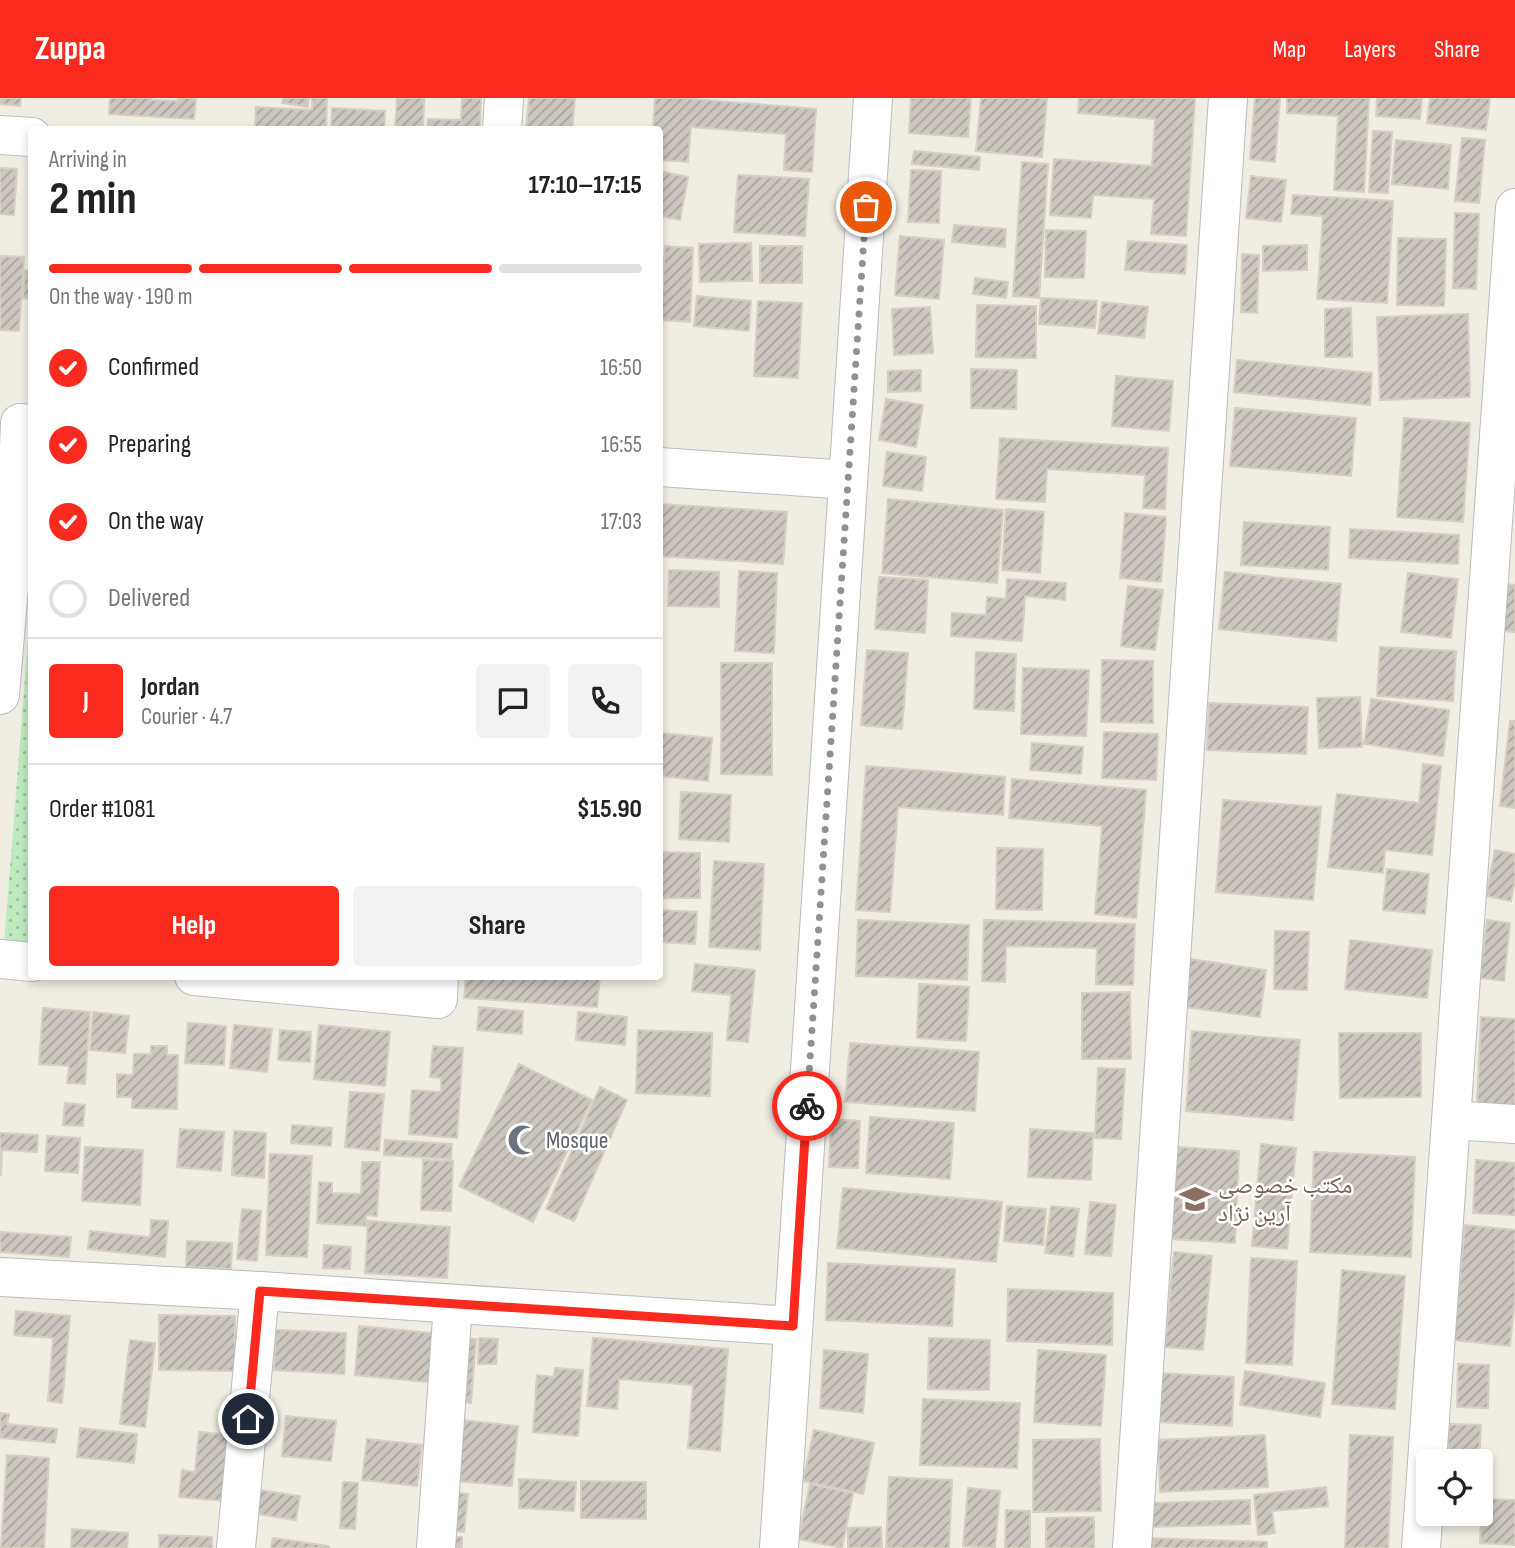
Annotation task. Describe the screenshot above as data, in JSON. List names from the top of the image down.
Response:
{
  "places": {
    "mosque": ["Mosque"],
    "school or university": ["مکتب خصوصی آرین نژاد"]
  },
  "page": {
    "header": "Zuppa",
    "nav": ["Map", "Layers", "Share"],
    "heading": ["2 min", "Arriving in", "17:10–17:15"],
    "panel": [
      "Jordan",
      "Courier · 4.7",
      "Order #1081",
      "$15.90"
    ],
    "bar": "On the way · 190 m",
    "list": [
      ["Confirmed", "16:50"],
      ["Preparing", "16:55"],
      ["On the way", "17:03"],
      "Delivered"
    ],
    "round": "J",
    "buttons": ["Help", "Share"]
  }
}
